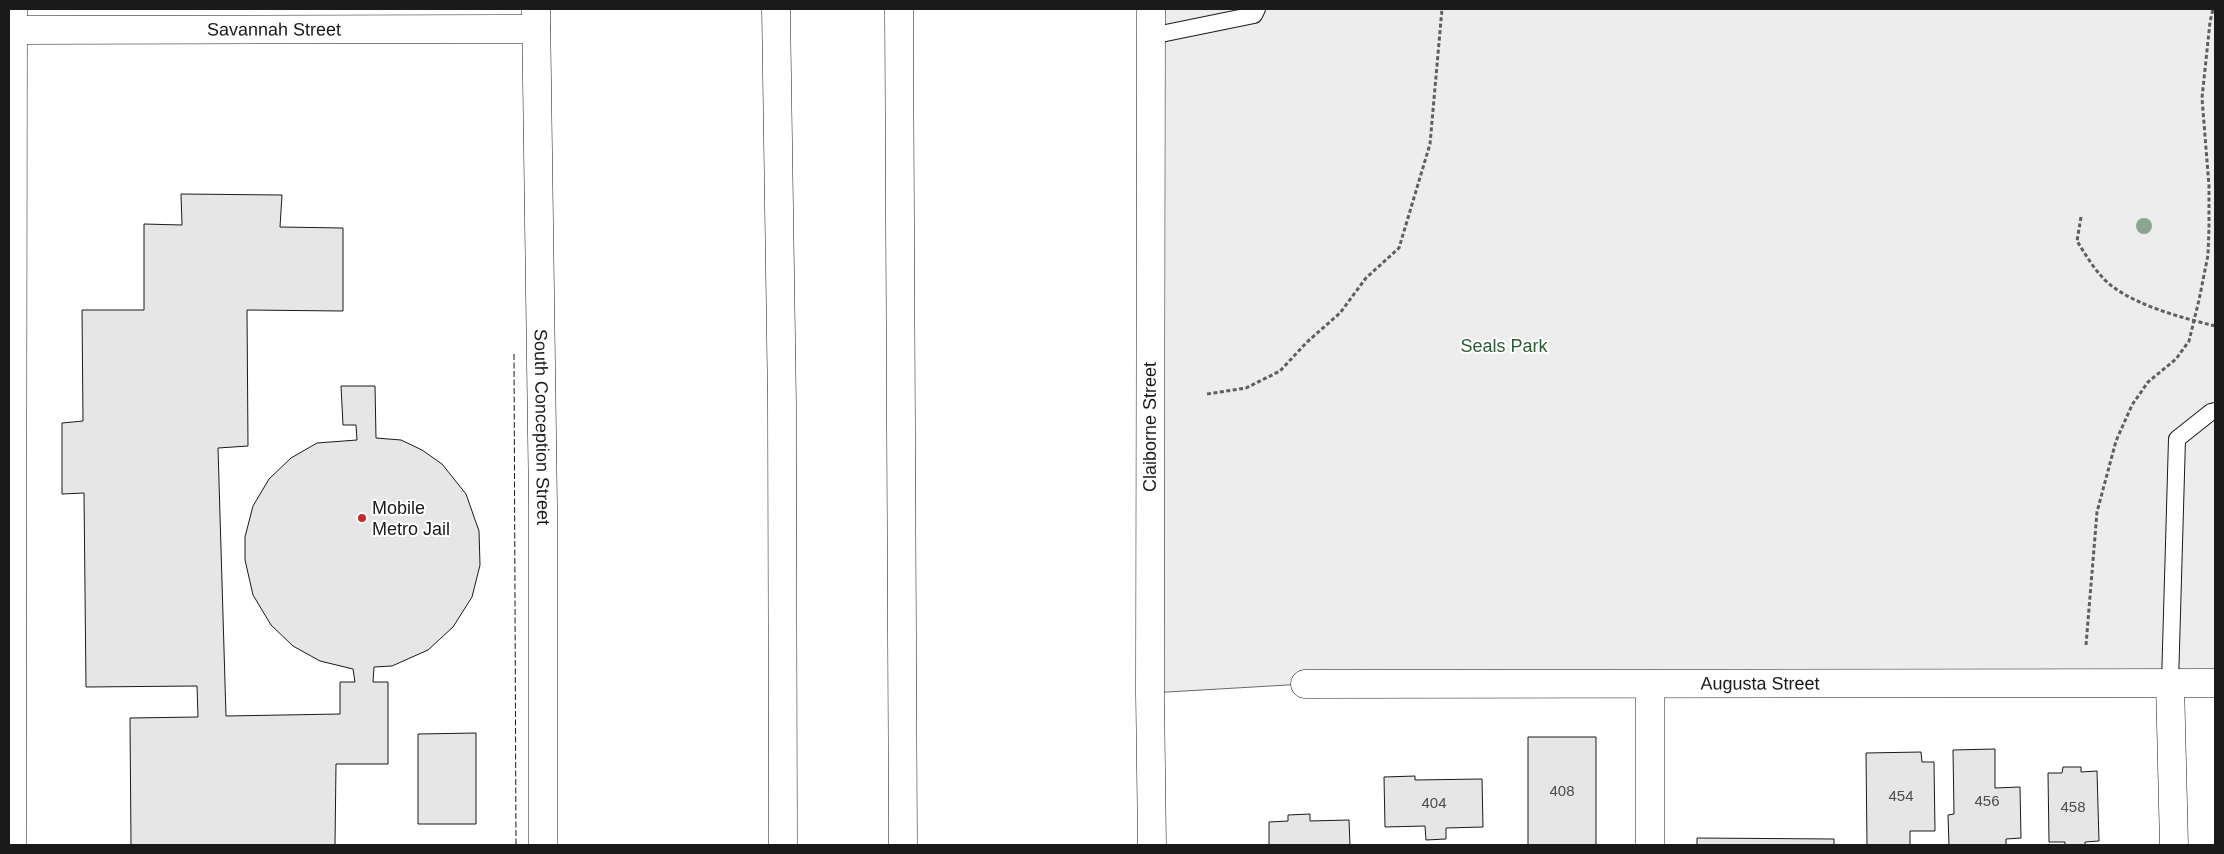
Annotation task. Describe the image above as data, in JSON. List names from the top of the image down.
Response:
{
  "streets": {
    "main road": [
      "Savannah Street",
      "South Conception Street",
      "Claiborne Street",
      "Augusta Street"
    ]
  },
  "crossings": [
    ["Savannah Street", "South Conception Street"]
  ],
  "parks": ["Seals Park"],
  "places": ["Mobile Metro Jail"],
  "house_numbers": [
    "408",
    "454",
    "456",
    "404",
    "458"
  ]
}
